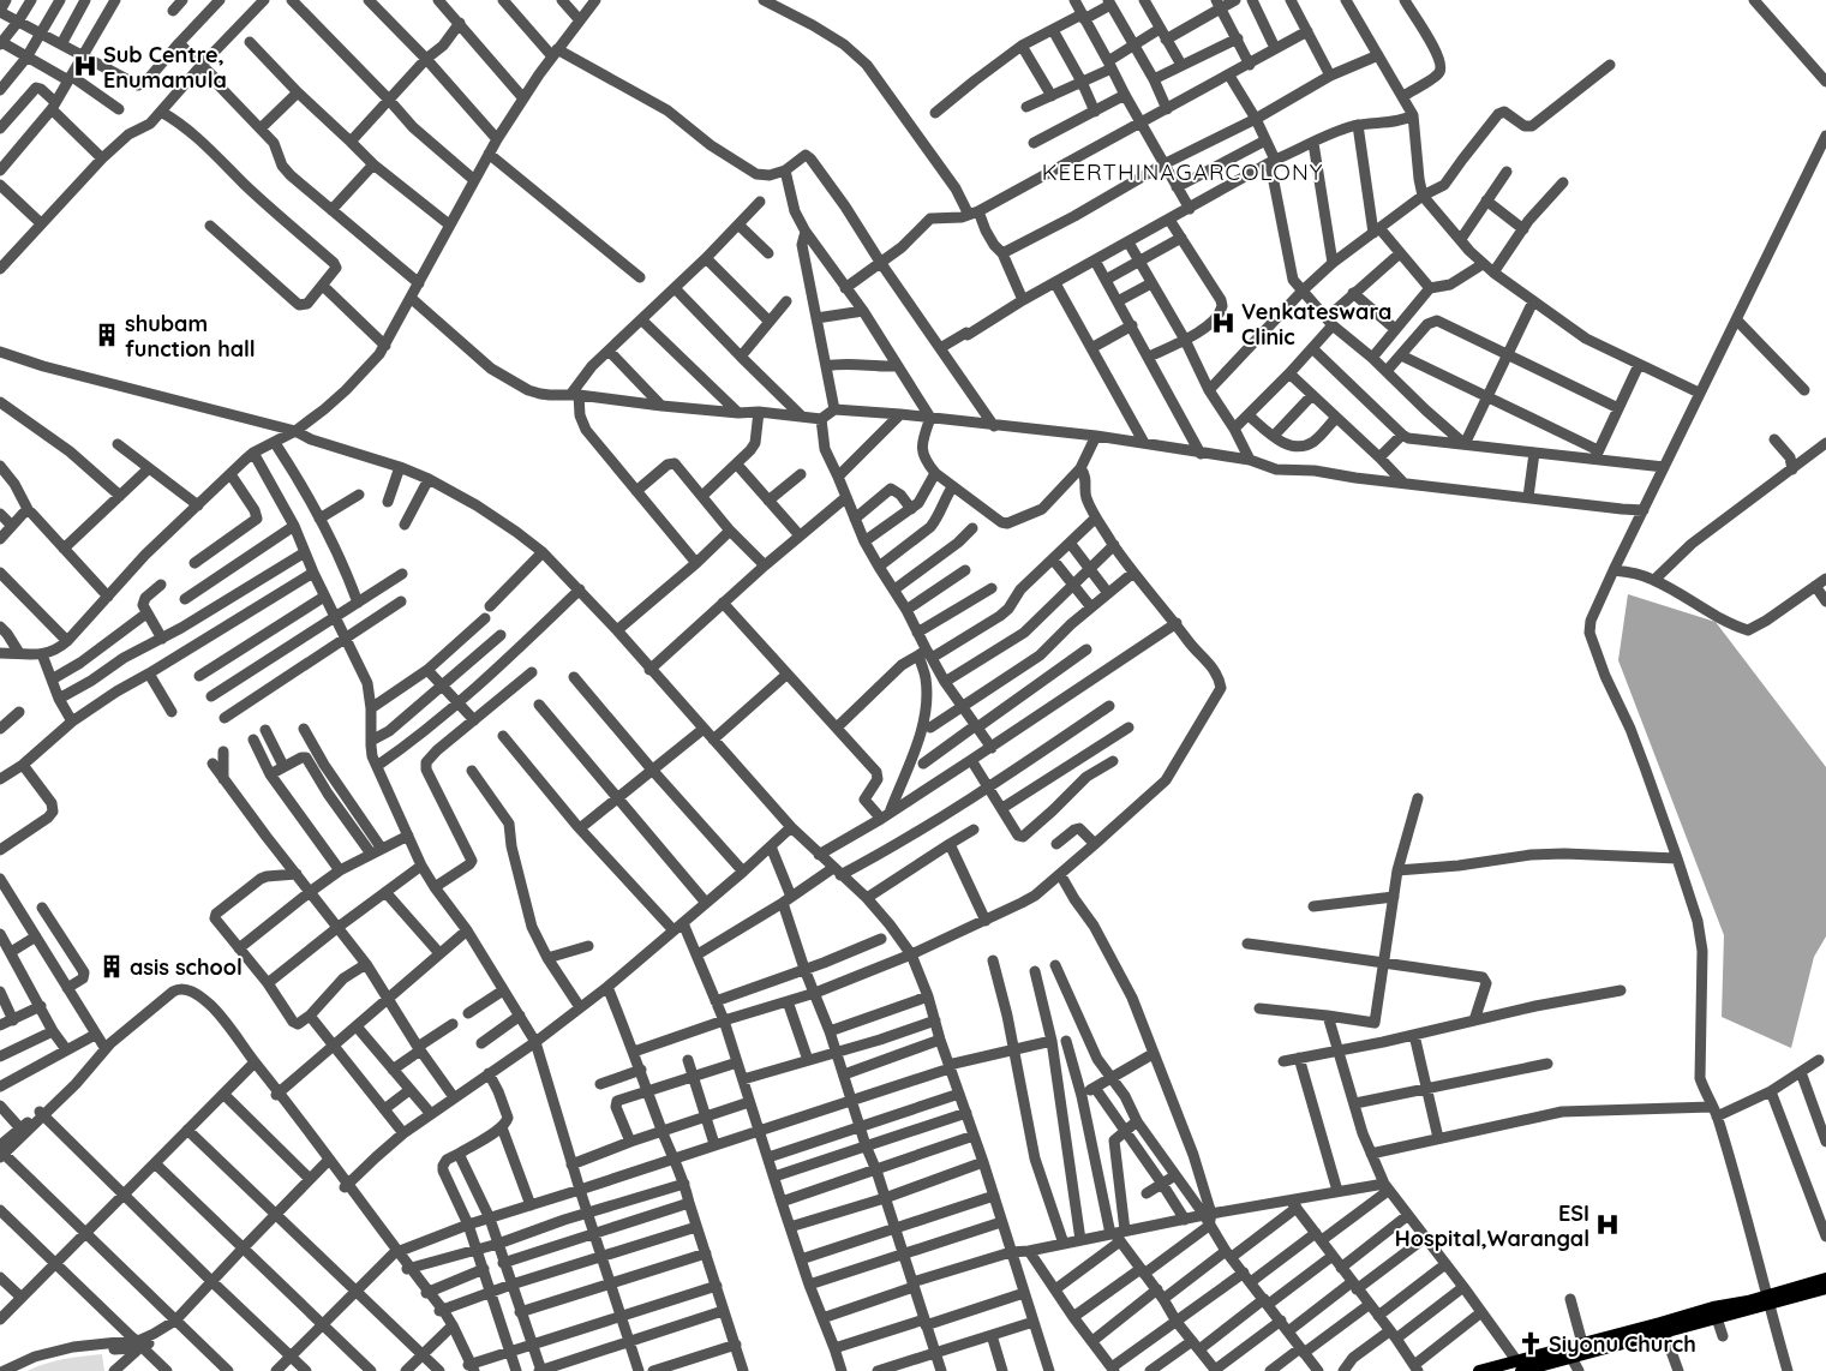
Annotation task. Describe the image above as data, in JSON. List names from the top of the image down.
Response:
{
  "districts": ["KEERTHINAGARCOLONY"],
  "places": {
    "hospital": ["Sub Centre, Enumamula", "Venkateswara Clinic", "ESI Hospital,Warangal"],
    "building": ["shubam function hall", "asis school"],
    "church": ["Siyonu Church"]
  }
}
